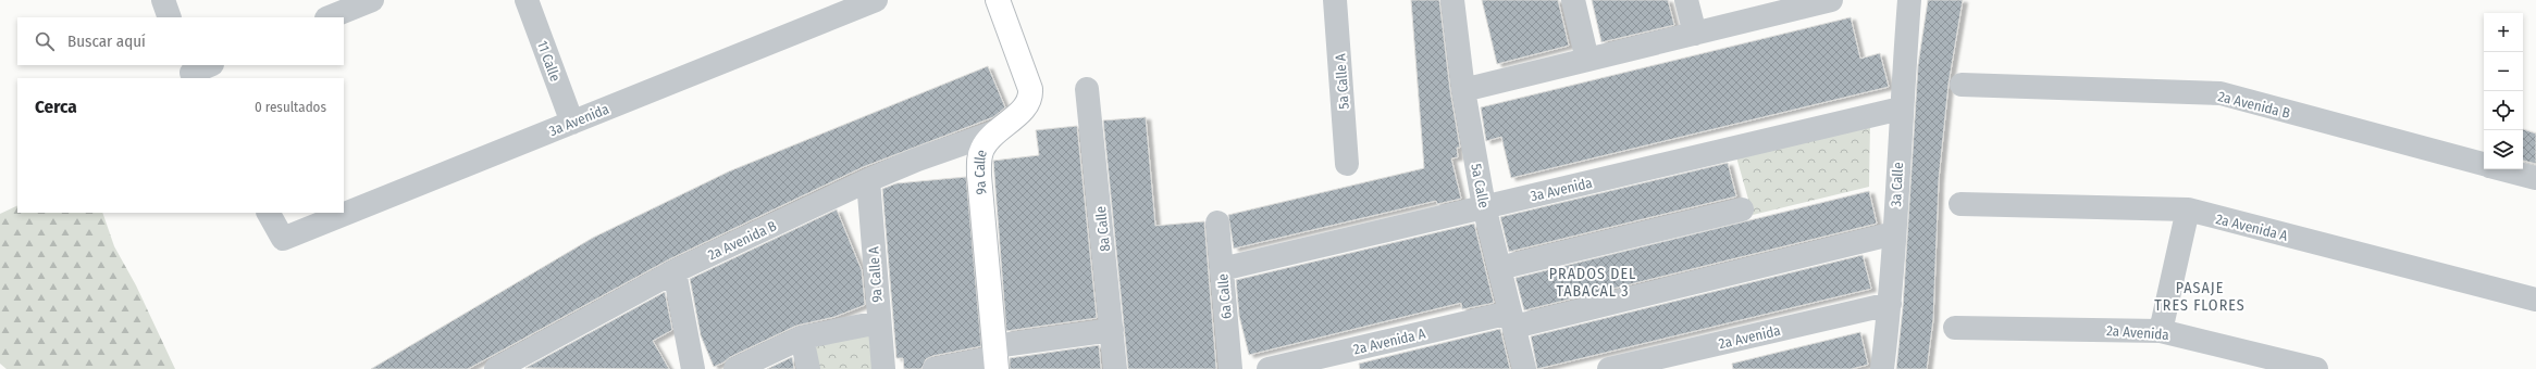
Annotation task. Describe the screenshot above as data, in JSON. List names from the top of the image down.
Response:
{
  "streets": {
    "main road": ["9a Calle"],
    "street": [
      "11 Calle",
      "5a Calle A",
      "2a Avenida B",
      "3a Avenida",
      "3a Calle",
      "5a Calle",
      "2a Avenida A",
      "8a Calle",
      "9a Calle A",
      "6a Calle",
      "2a Avenida"
    ]
  },
  "crossings": [
    ["11 Calle", "3a Avenida"],
    ["2a Avenida B", "9a Calle"],
    ["2a Avenida B", "9a Calle A"],
    ["3a Avenida", "3a Calle"],
    ["3a Avenida", "5a Calle"],
    ["3a Avenida", "6a Calle"],
    ["3a Calle", "2a Avenida A"],
    ["3a Calle", "2a Avenida"],
    ["5a Calle", "2a Avenida A"]
  ],
  "districts": ["PRADOS DEL TABACAL 3", "PASAJE TRES FLORES"],
  "page": {
    "map_buttons": ["+", "−"],
    "search": "Buscar aquí",
    "heading": ["Cerca", "0 resultados"]
  }
}
